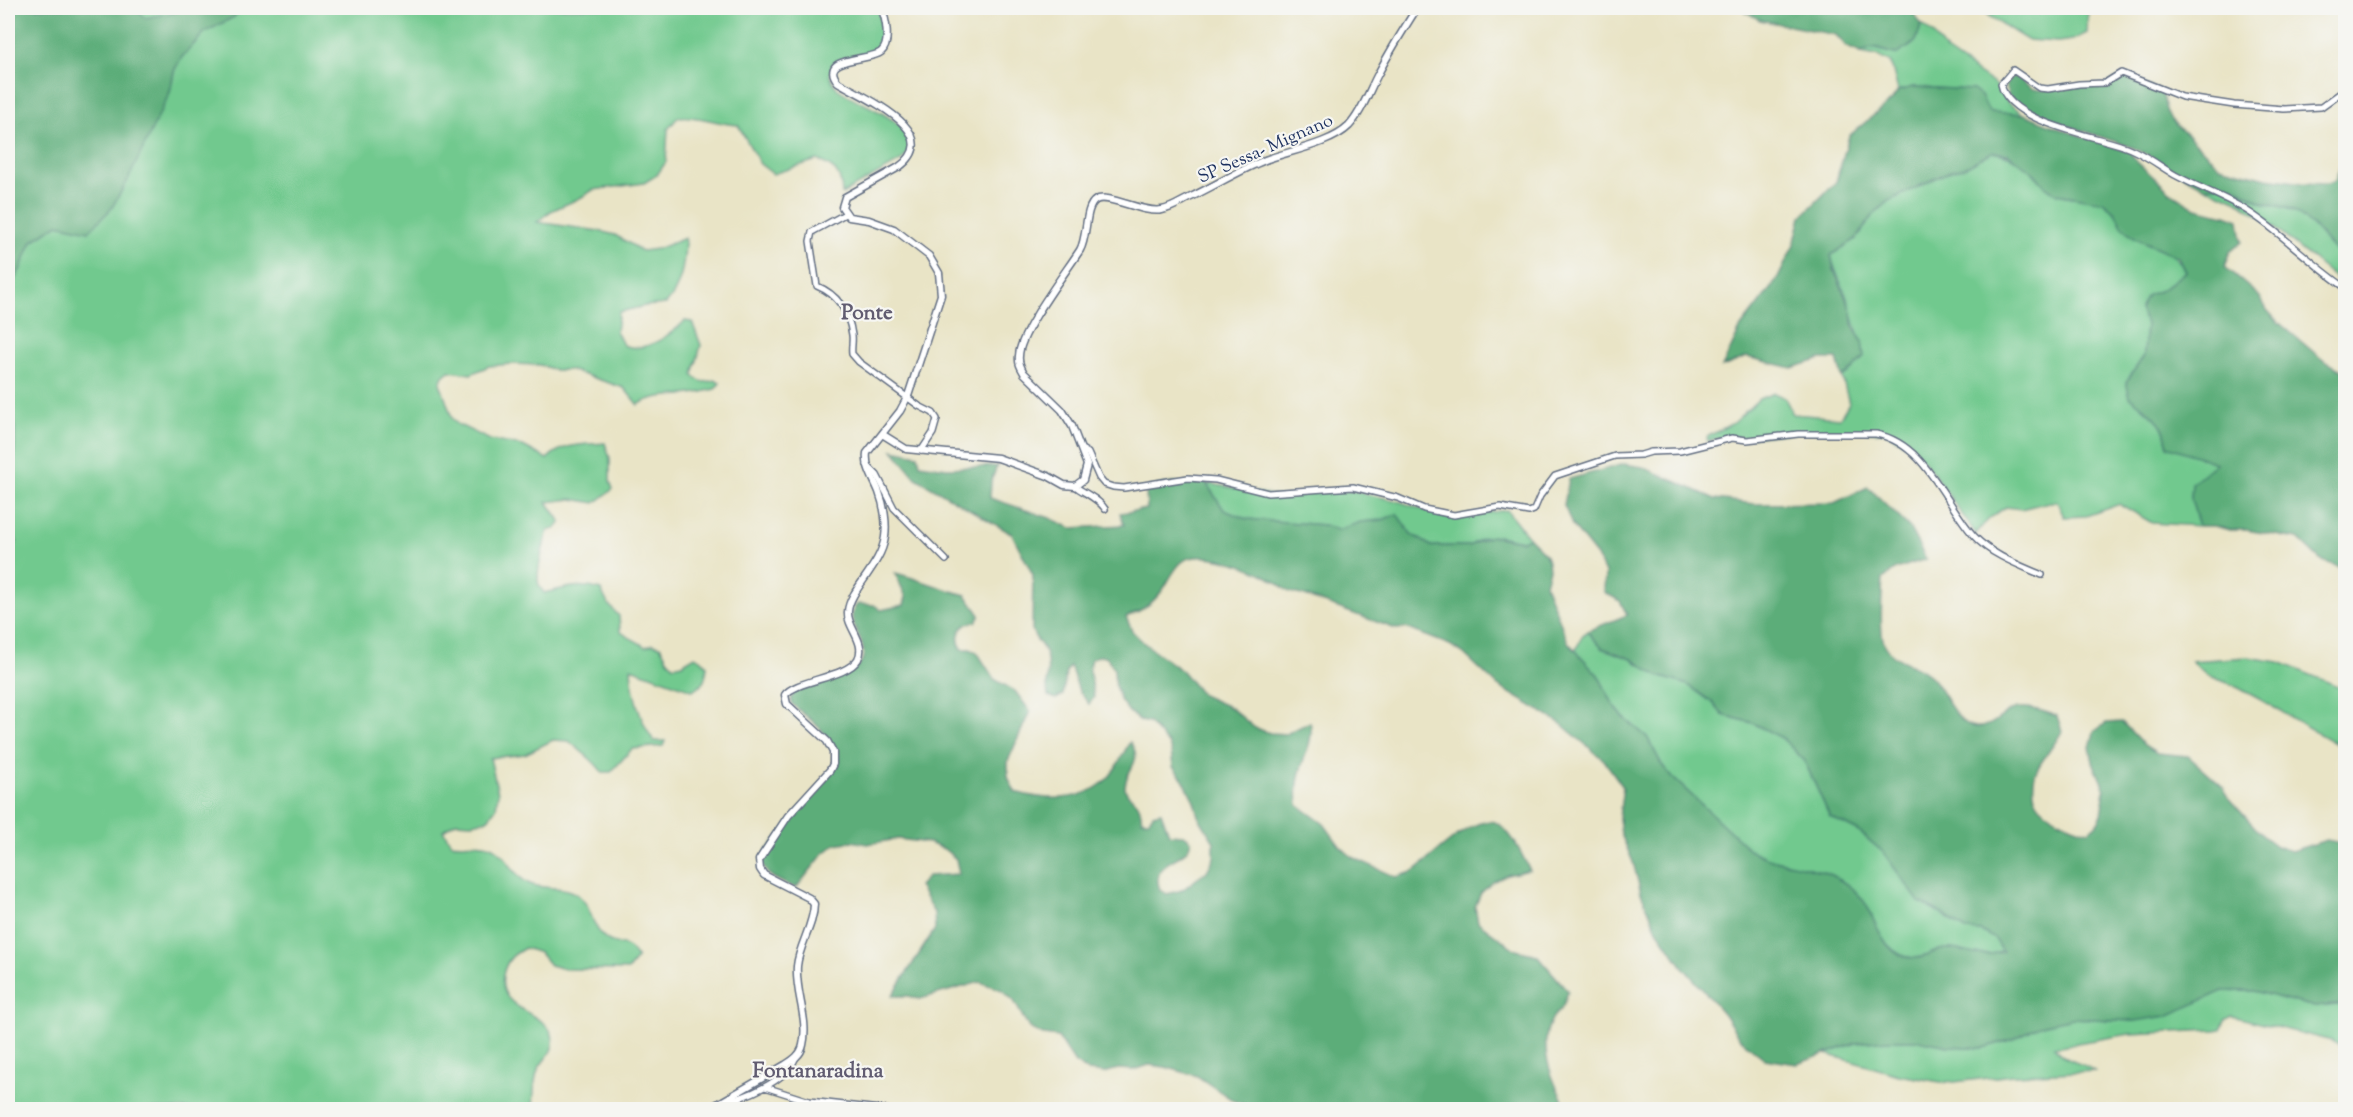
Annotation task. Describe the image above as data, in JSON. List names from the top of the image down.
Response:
{
  "streets": {
    "street": ["SP Sessa- Mignano"]
  },
  "districts": ["Ponte", "Fontanaradina"]
}
